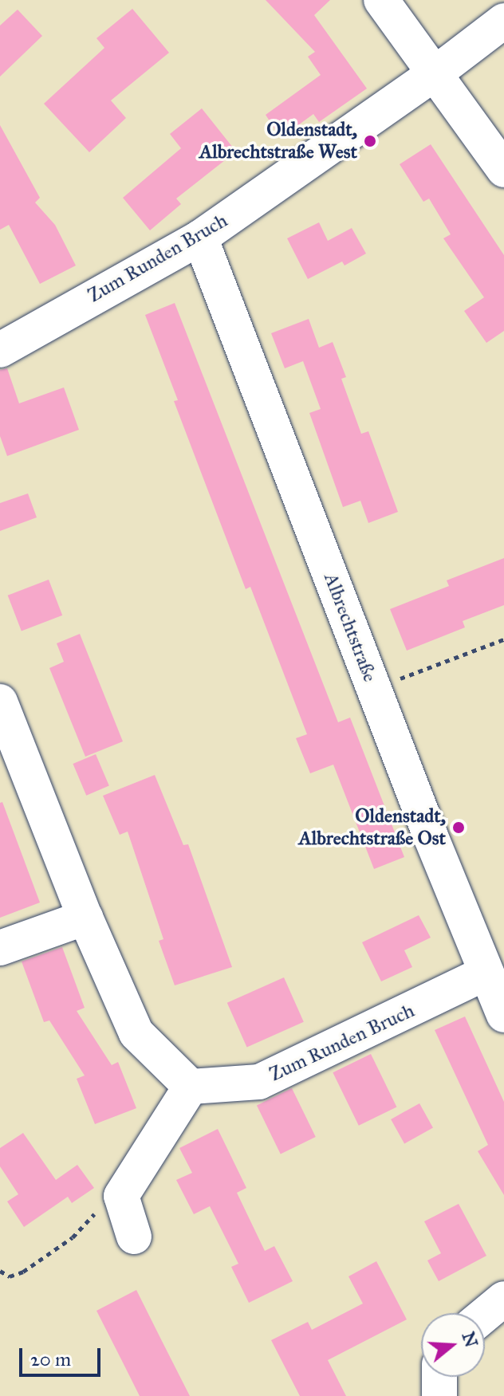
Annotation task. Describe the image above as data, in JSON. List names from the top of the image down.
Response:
{
  "streets": {
    "street": ["Zum Runden Bruch", "Albrechtstraße"]
  },
  "crossings": [
    ["Zum Runden Bruch", "Albrechtstraße"]
  ],
  "places": ["Oldenstadt, Albrechtstraße West", "Oldenstadt, Albrechtstraße Ost"],
  "scale_bar": "20 m",
  "north": "right"
}
